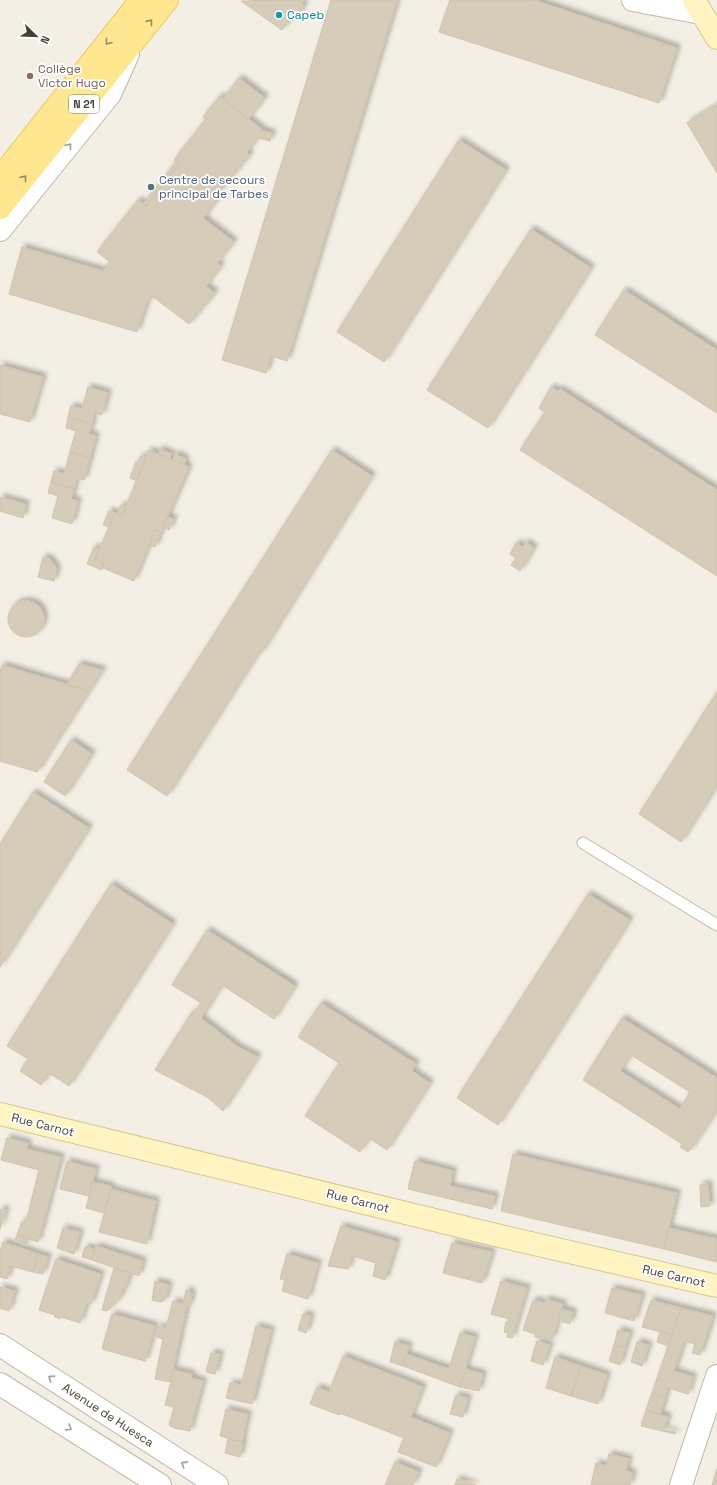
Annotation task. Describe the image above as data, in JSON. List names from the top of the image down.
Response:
{
  "streets": {
    "main road": ["N 21", "Rue Carnot"],
    "street": ["Avenue de Huesca"]
  },
  "places": ["Capeb", "Collège Victor Hugo", "Centre de secours principal de Tarbes"],
  "north": "bottom right"
}
